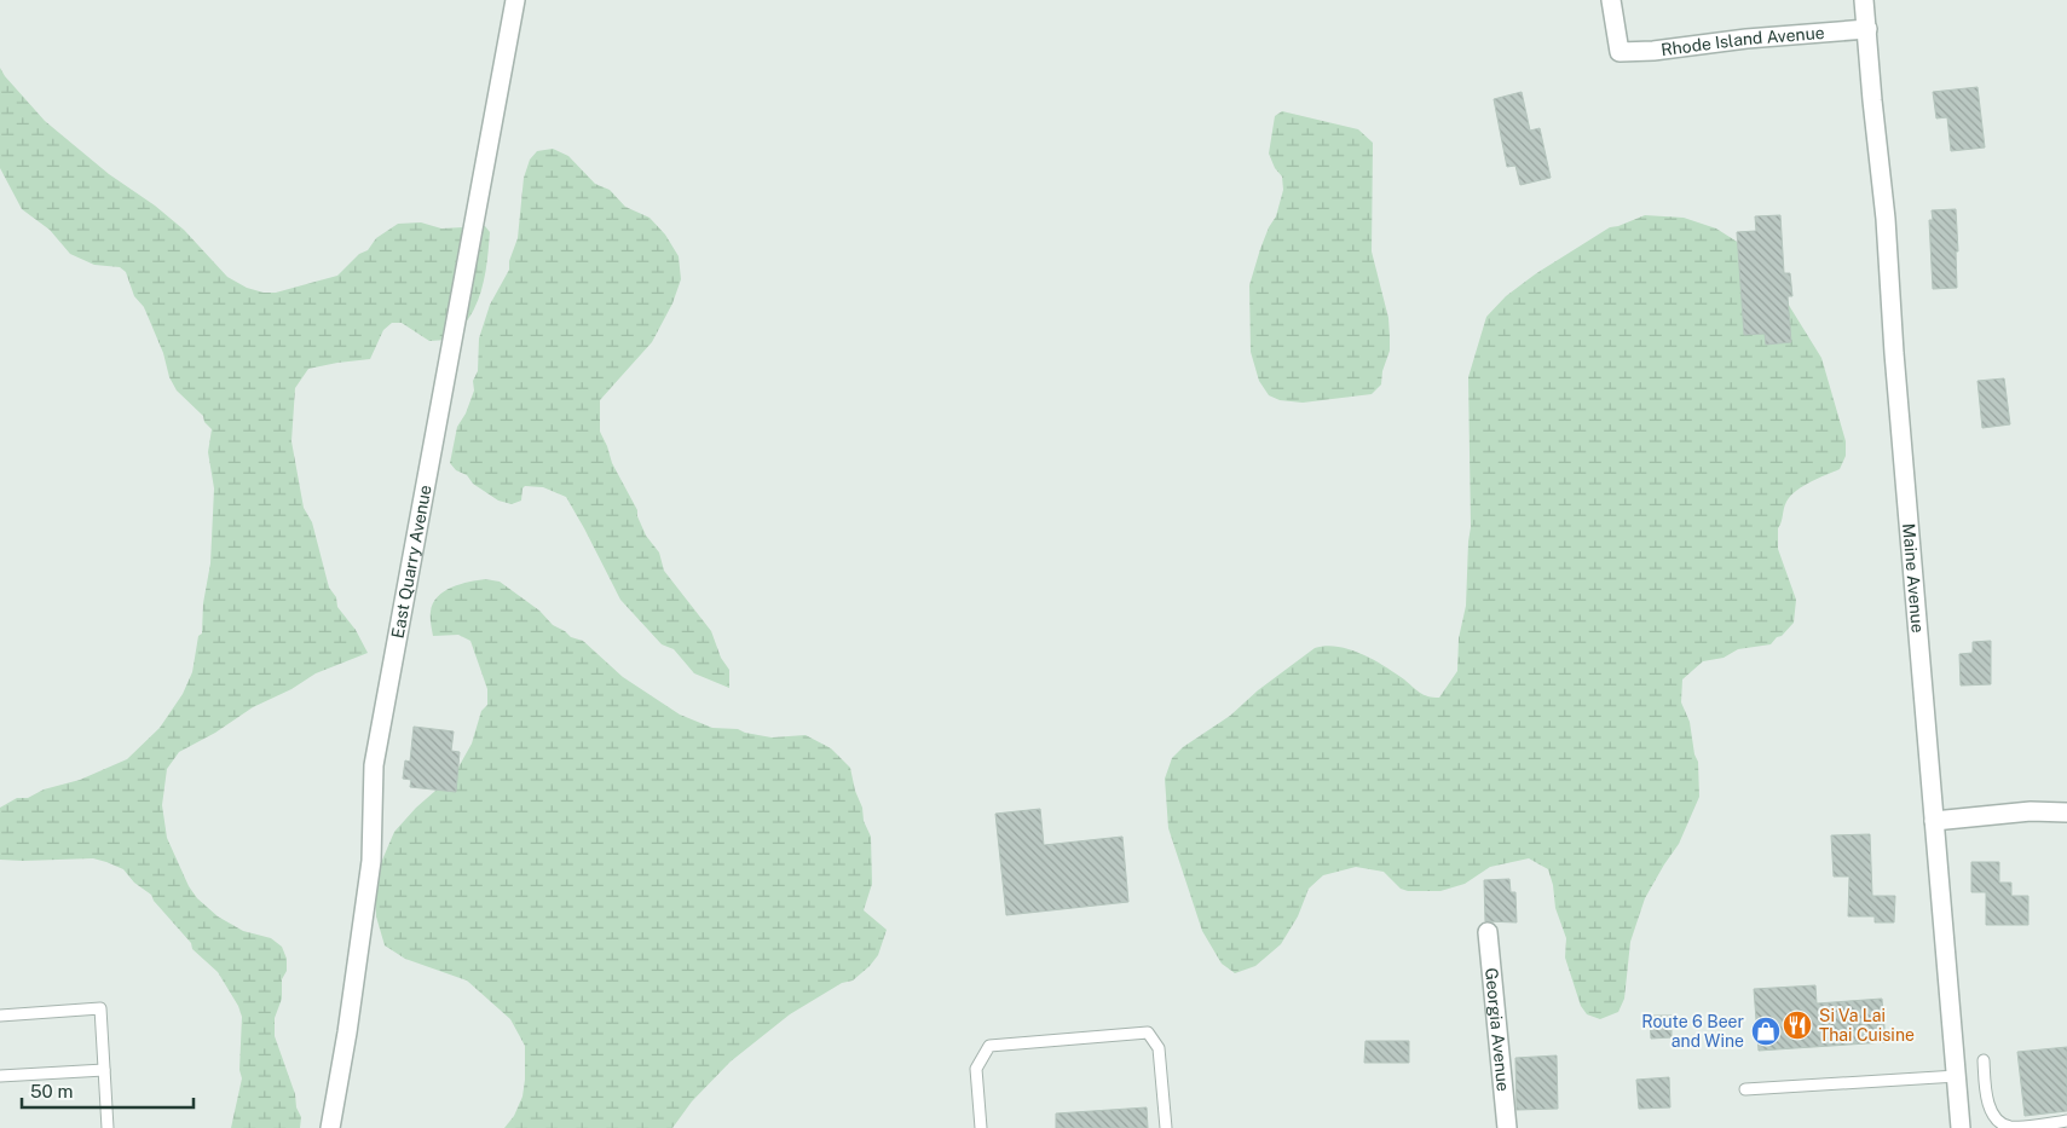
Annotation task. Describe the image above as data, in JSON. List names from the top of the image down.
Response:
{
  "streets": {
    "street": [
      "Rhode Island Avenue",
      "East Quarry Avenue",
      "Maine Avenue",
      "Georgia Avenue"
    ]
  },
  "crossings": [
    ["Rhode Island Avenue", "Maine Avenue"]
  ],
  "places": {
    "restaurant": ["Si Va Lai Thai Cuisine"],
    "shop": ["Route 6 Beer and Wine"]
  },
  "scale_bar": "50 m"
}
